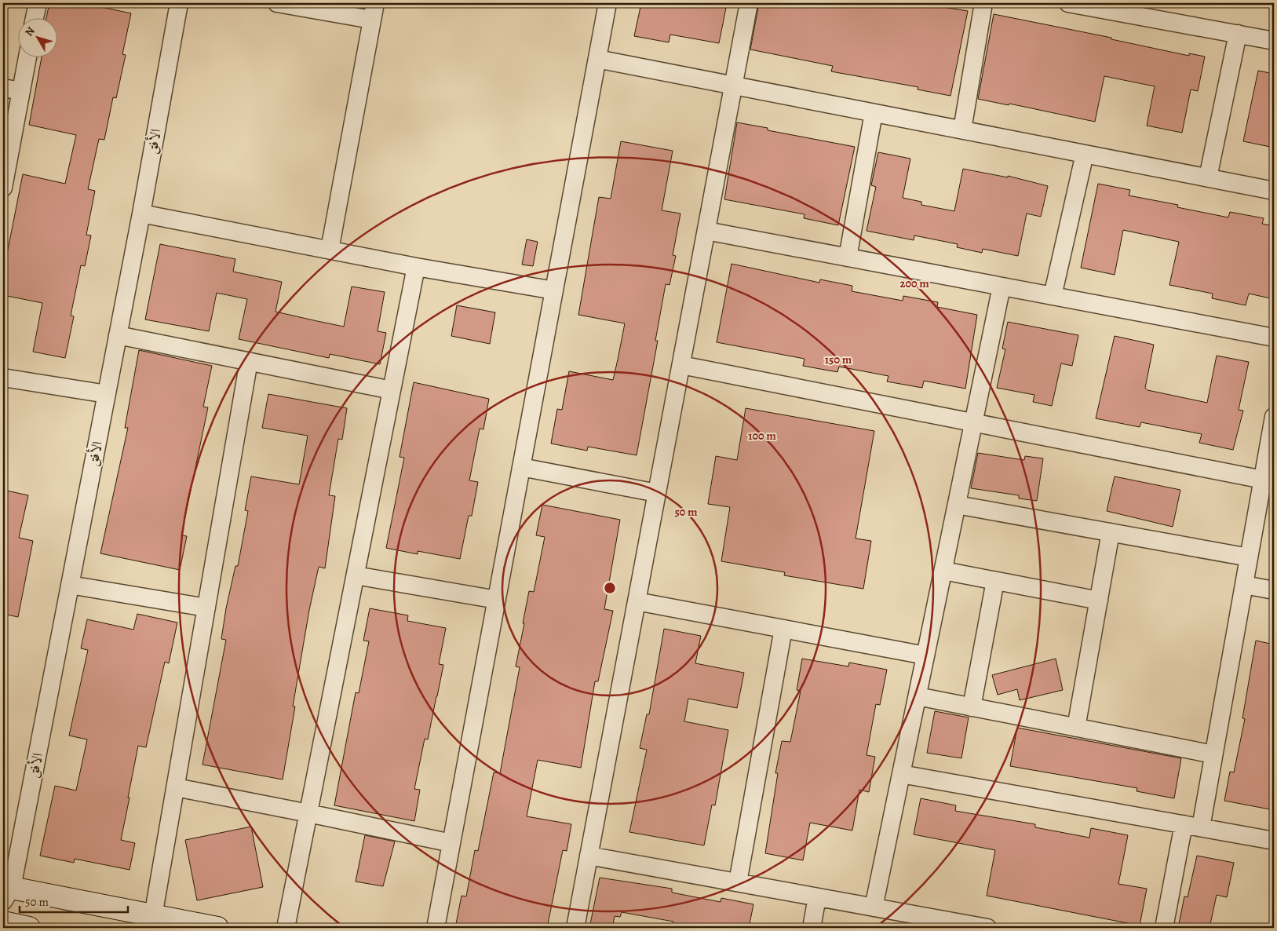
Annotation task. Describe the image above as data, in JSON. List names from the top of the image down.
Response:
{
  "streets": {
    "street": ["الأفق"]
  },
  "scale_bar": "50 m",
  "north": "top left",
  "rings": [
    "200 m",
    "150 m",
    "100 m",
    "50 m"
  ]
}
